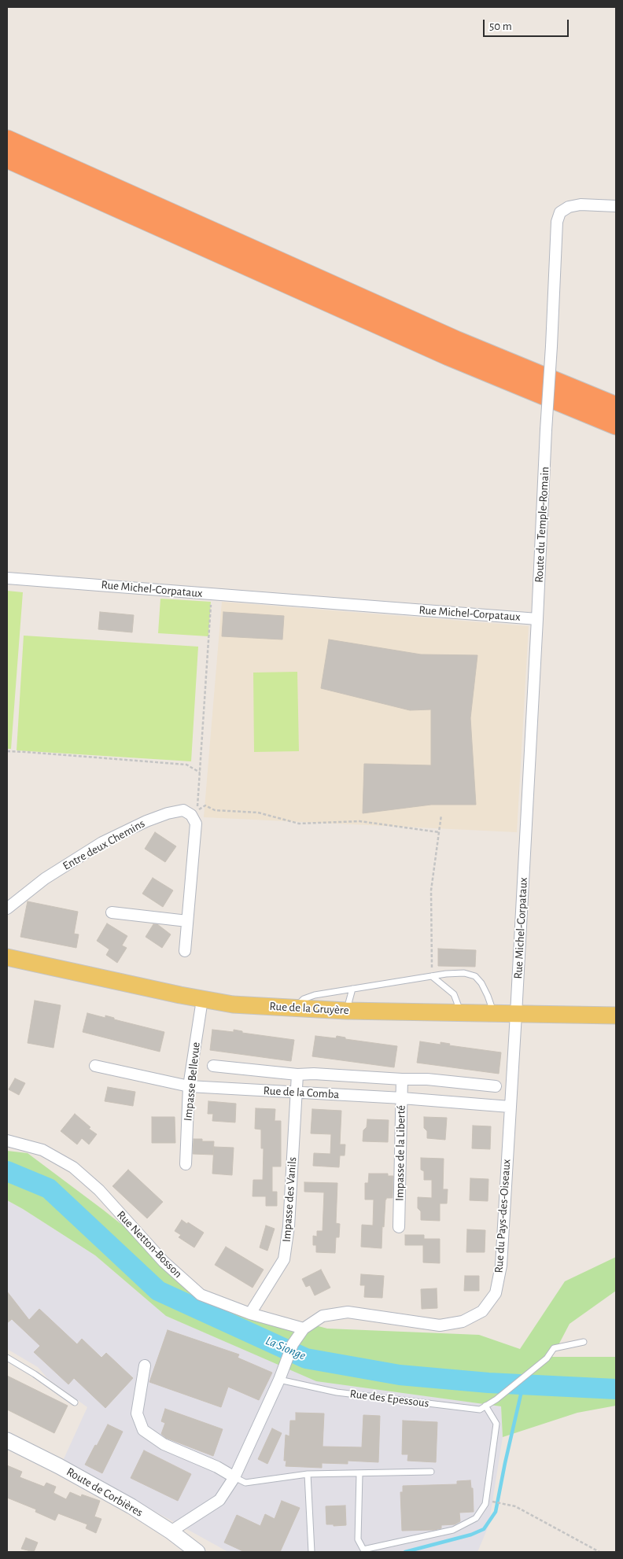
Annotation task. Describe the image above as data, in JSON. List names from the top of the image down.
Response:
{
  "streets": {
    "main road": ["Rue de la Gruyère", "Route de Corbières"],
    "street": [
      "Route du Temple-Romain",
      "Rue Michel-Corpataux",
      "Entre deux Chemins",
      "Impasse Bellevue",
      "Rue de la Comba",
      "Impasse de la Liberté",
      "Impasse des Vanils",
      "Rue du Pays-des-Oiseaux",
      "Rue Netton-Bosson"
    ],
    "lane": ["Rue des Epessous"]
  },
  "crossings": [
    ["Route du Temple-Romain", "Rue Michel-Corpataux"],
    ["Rue Michel-Corpataux", "Rue de la Gruyère"],
    ["Rue Michel-Corpataux", "Rue du Pays-des-Oiseaux"],
    ["Rue de la Gruyère", "Impasse Bellevue"],
    ["Rue de la Gruyère", "Rue du Pays-des-Oiseaux"],
    ["Impasse Bellevue", "Rue de la Comba"],
    ["Rue de la Comba", "Impasse de la Liberté"],
    ["Rue de la Comba", "Impasse des Vanils"],
    ["Rue de la Comba", "Rue du Pays-des-Oiseaux"],
    ["Impasse des Vanils", "Rue Netton-Bosson"],
    ["Rue du Pays-des-Oiseaux", "Rue Netton-Bosson"],
    ["Rue du Pays-des-Oiseaux", "Rue des Epessous"]
  ],
  "water": ["La Sionge"],
  "scale_bar": "50 m"
}
